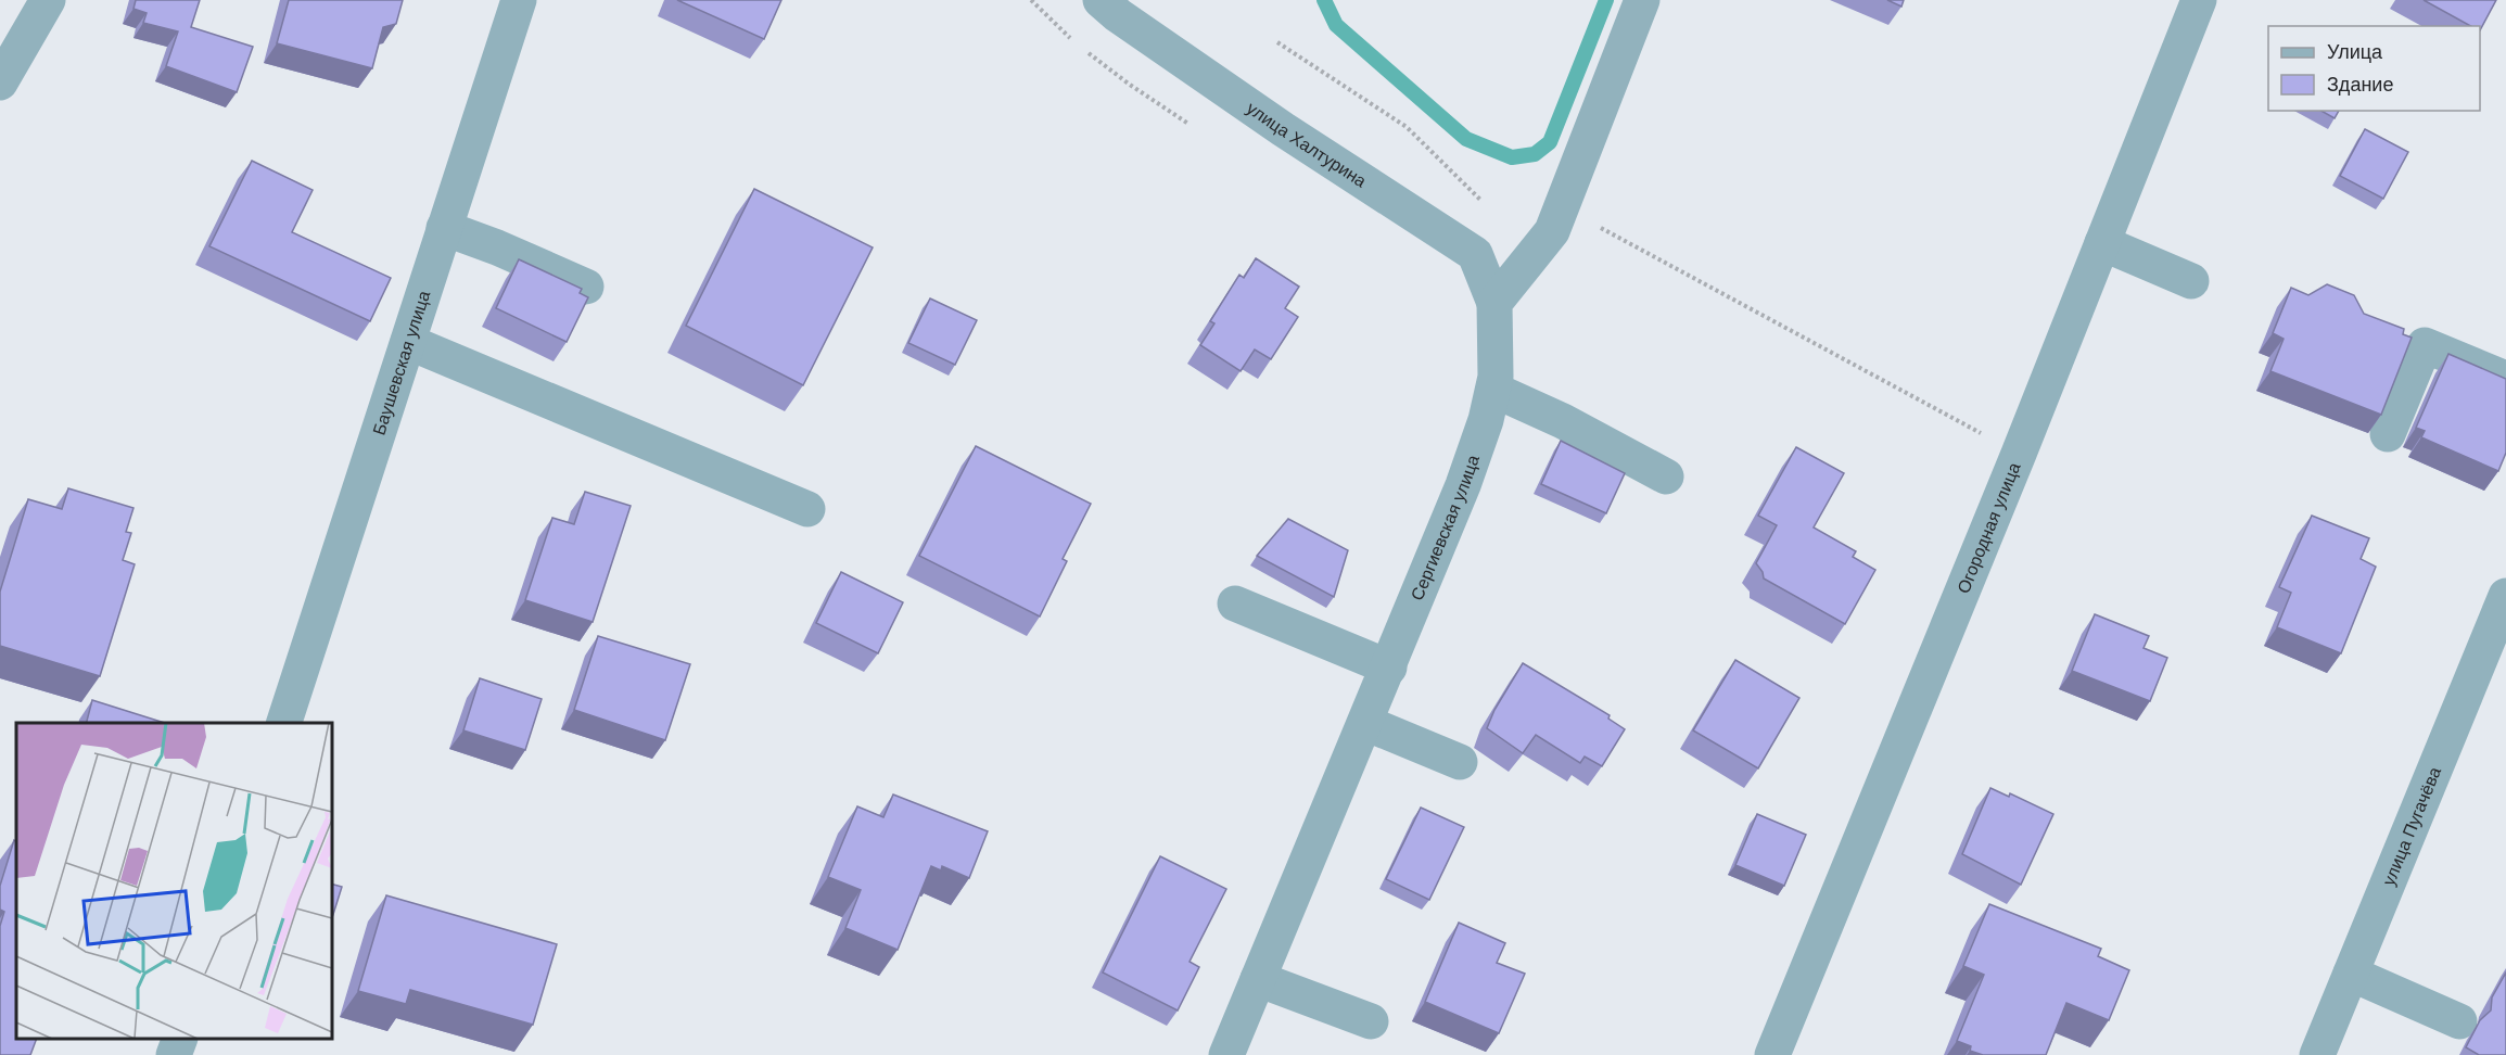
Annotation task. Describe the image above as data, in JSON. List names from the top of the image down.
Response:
{
  "streets": {
    "street": [
      "улица Халтурина",
      "Баушевская улица",
      "Сергиевская улица",
      "Огородная улица",
      "улица Пугачёва"
    ]
  },
  "crossings": [
    ["улица Халтурина", "Сергиевская улица"]
  ],
  "legend": ["Улица", "Здание"]
}
